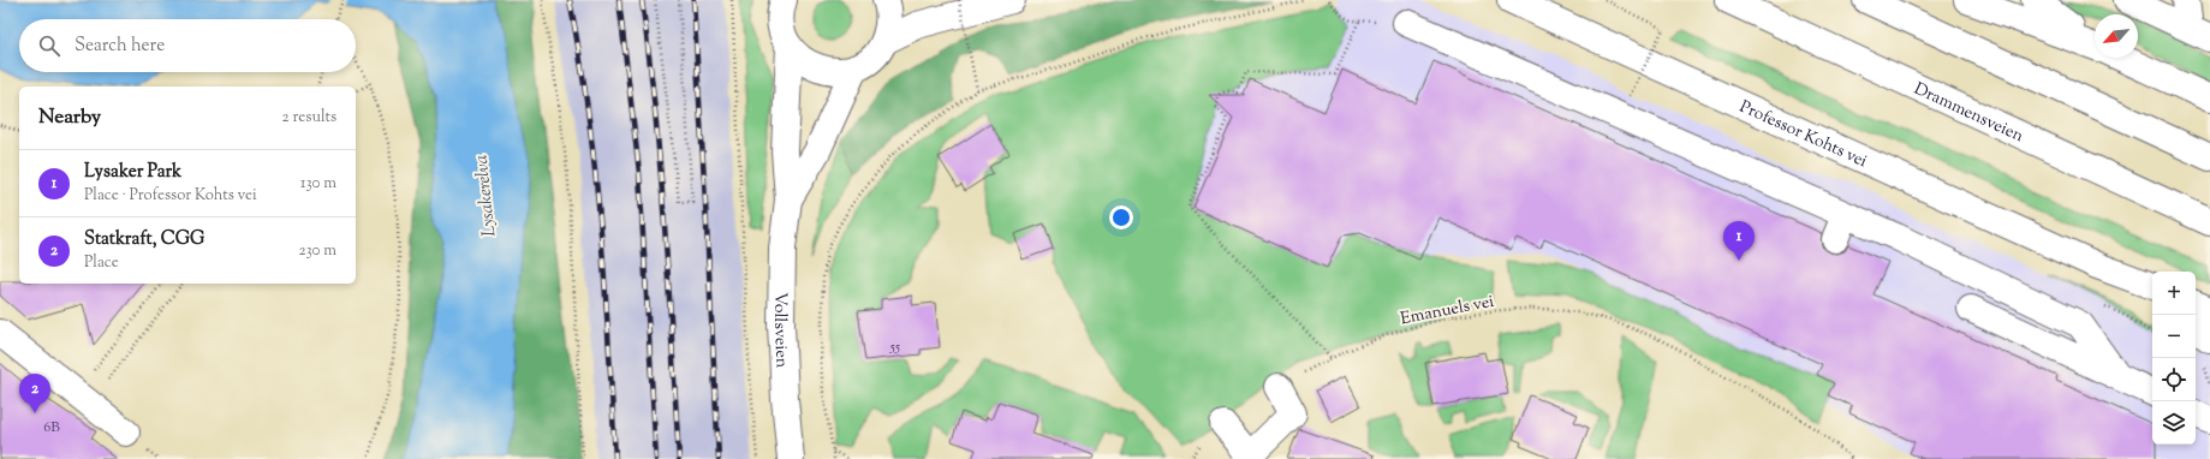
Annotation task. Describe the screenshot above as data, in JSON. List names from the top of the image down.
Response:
{
  "streets": {
    "main road": ["Drammensveien", "Professor Kohts vei", "Vollsveien"],
    "path": ["Emanuels vei"]
  },
  "water": ["Lysakerelva"],
  "house_numbers": ["55", "6B"],
  "north": "bottom left",
  "page": {
    "search": "Search here",
    "heading": ["Nearby", "2 results"],
    "list": [
      {
        "mark": "1",
        "name": "Lysaker Park",
        "note": "Place · Professor Kohts vei",
        "value": "130 m"
      },
      {
        "mark": "2",
        "name": "Statkraft, CGG",
        "note": "Place",
        "value": "230 m"
      }
    ],
    "pins": ["1", "2"],
    "map_buttons": ["+", "−"]
  }
}
